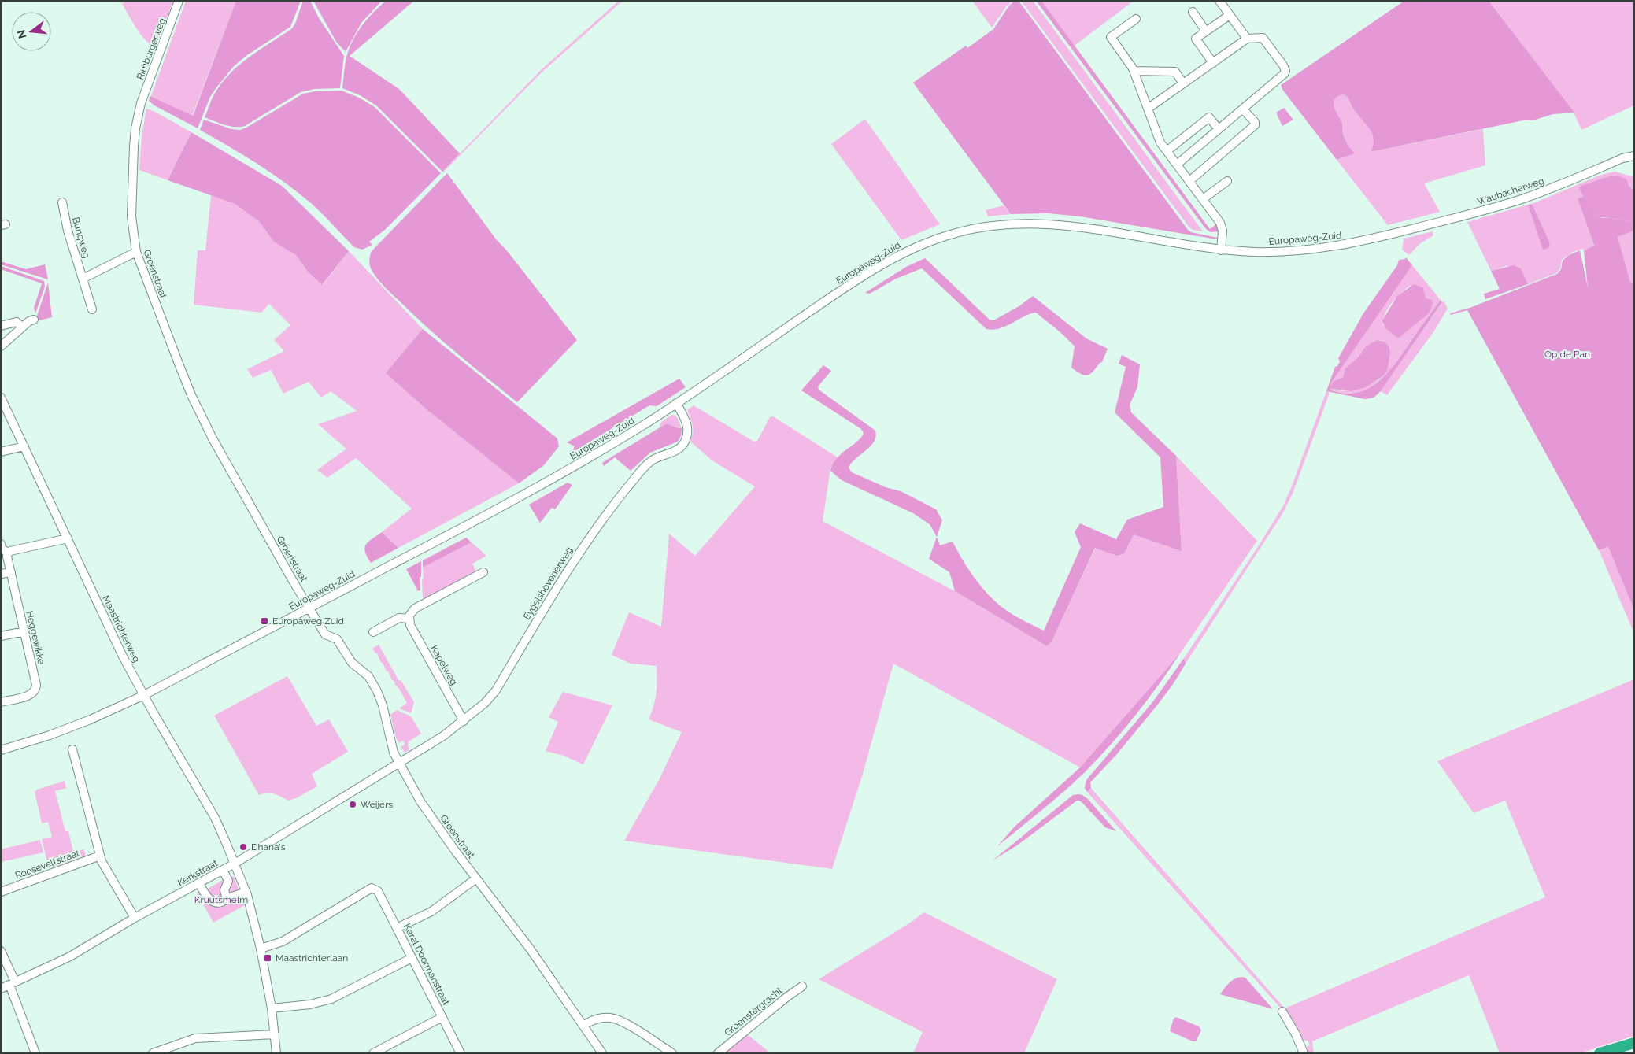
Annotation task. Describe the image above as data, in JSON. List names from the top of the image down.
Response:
{
  "streets": {
    "street": [
      "Rimburgerweg",
      "Waubacherweg",
      "Bungweg",
      "Europaweg-Zuid",
      "Groenstraat",
      "Eygelshovenerweg",
      "Maastrichterweg",
      "Heggewikke",
      "Kapelweg",
      "Rooseveltstraat",
      "Kerkstraat",
      "Karel Doormanstraat",
      "Groenstergracht"
    ]
  },
  "crossings": [
    ["Rimburgerweg", "Groenstraat"],
    ["Waubacherweg", "Europaweg-Zuid"],
    ["Europaweg-Zuid", "Groenstraat"],
    ["Europaweg-Zuid", "Eygelshovenerweg"],
    ["Europaweg-Zuid", "Maastrichterweg"],
    ["Groenstraat", "Eygelshovenerweg"],
    ["Groenstraat", "Kerkstraat"],
    ["Eygelshovenerweg", "Kapelweg"],
    ["Eygelshovenerweg", "Kerkstraat"],
    ["Maastrichterweg", "Kerkstraat"]
  ],
  "parks": ["Op de Pan", "Kruutsmelm"],
  "places": {
    "transit": ["Europaweg Zuid", "Maastrichterlaan"],
    "other": ["Weijers", "Dhana's"]
  },
  "north": "left"
}
